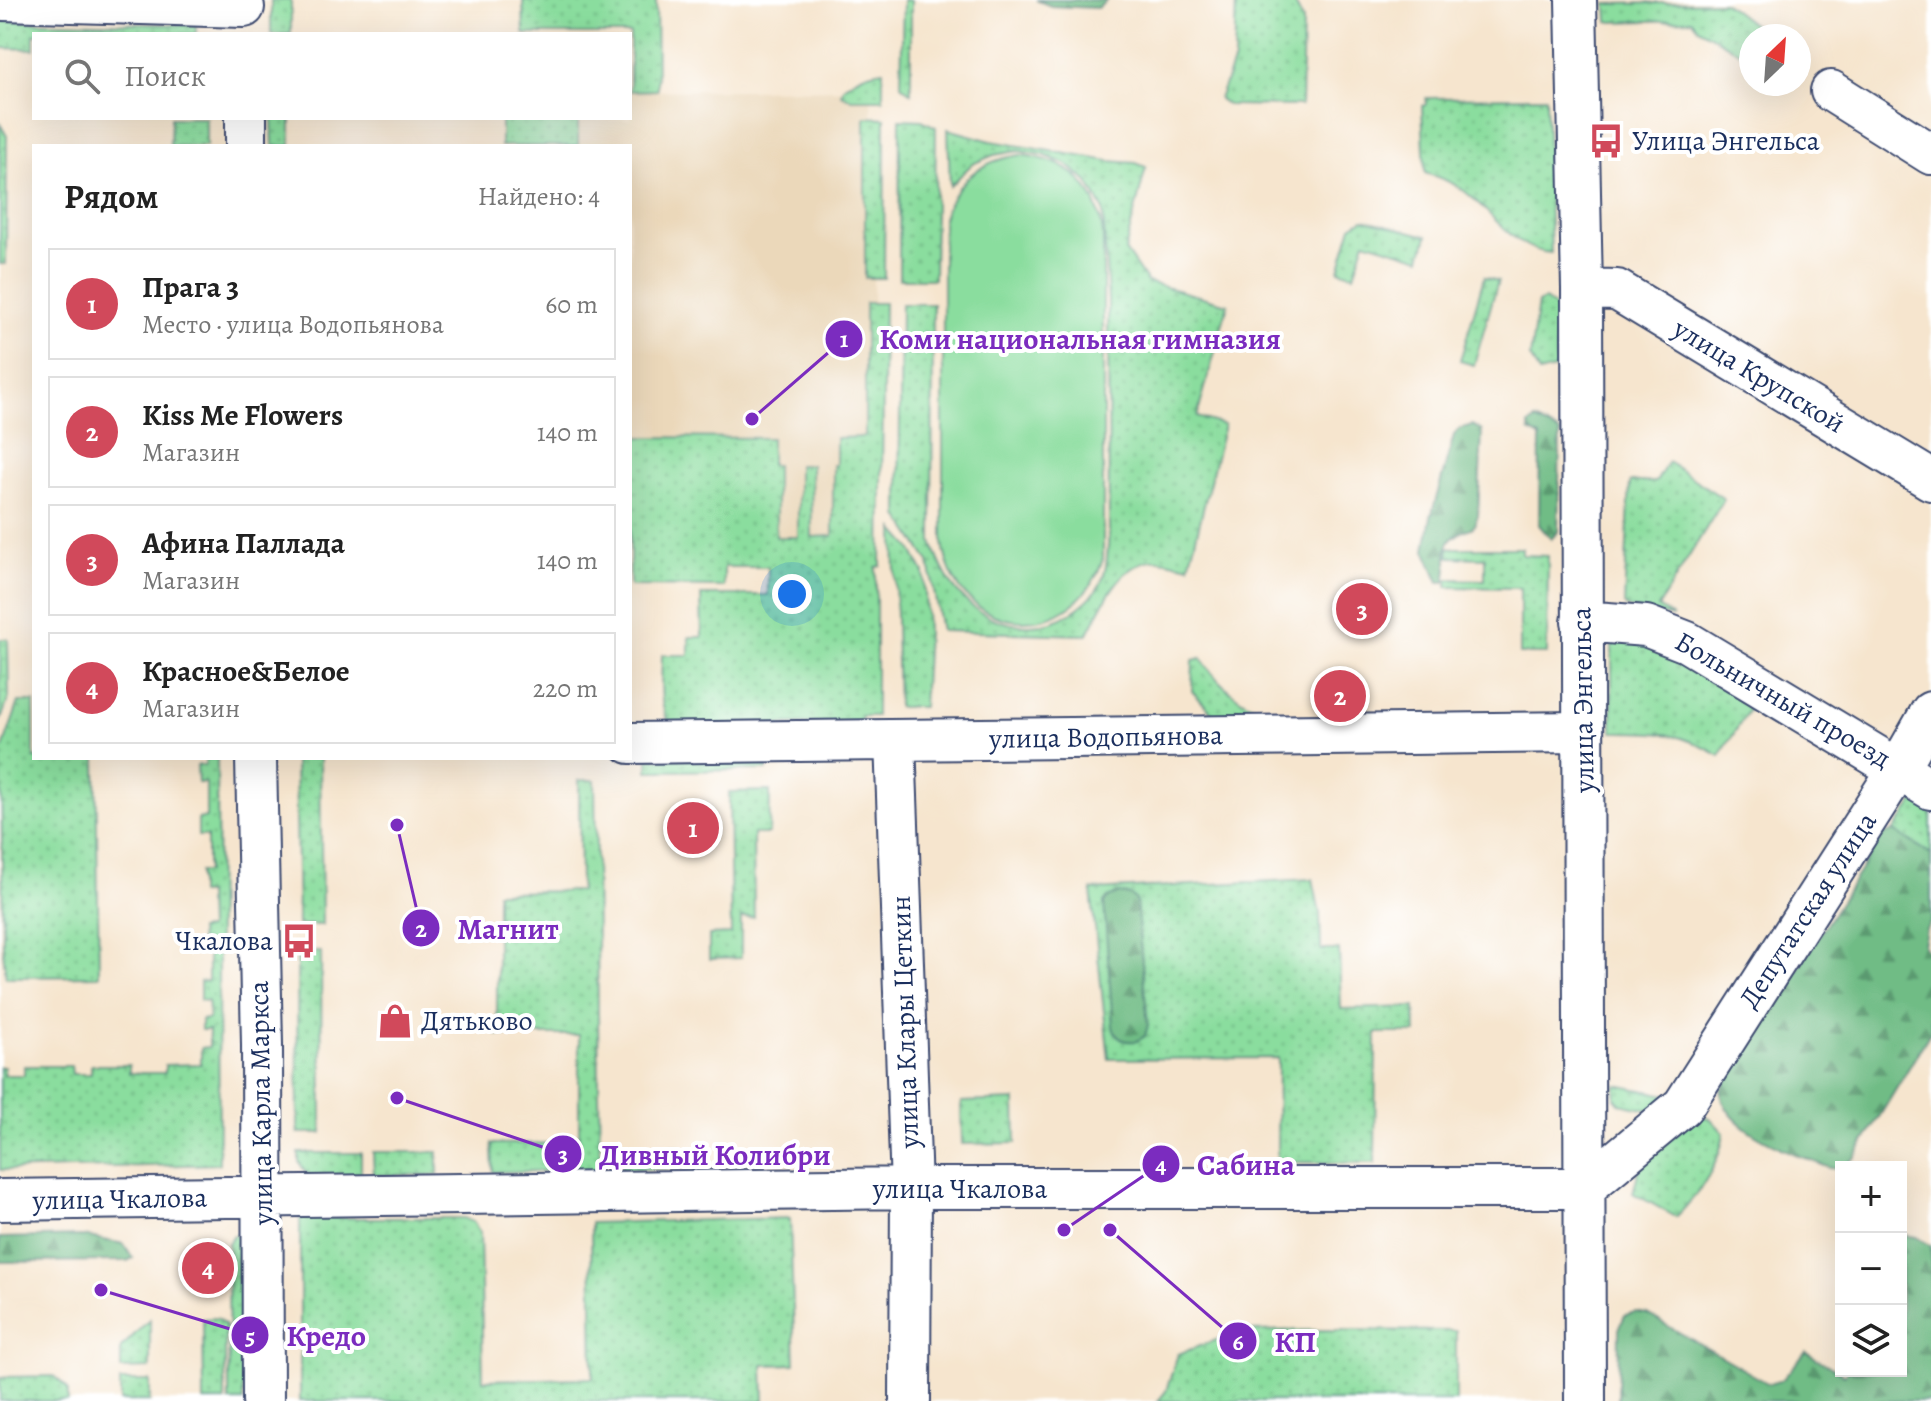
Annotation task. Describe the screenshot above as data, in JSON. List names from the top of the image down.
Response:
{
  "streets": {
    "street": [
      "улица Крупской",
      "улица Энгельса",
      "Больничный проезд",
      "улица Водопьянова",
      "Депутатская улица",
      "улица Клары Цеткин",
      "улица Карла Маркса",
      "улица Чкалова"
    ]
  },
  "crossings": [
    ["улица Крупской", "улица Энгельса"],
    ["улица Энгельса", "Больничный проезд"],
    ["улица Энгельса", "улица Водопьянова"],
    ["улица Энгельса", "Депутатская улица"],
    ["улица Энгельса", "улица Чкалова"],
    ["Больничный проезд", "Депутатская улица"],
    ["улица Водопьянова", "улица Клары Цеткин"],
    ["Депутатская улица", "улица Чкалова"],
    ["улица Клары Цеткин", "улица Чкалова"],
    ["улица Карла Маркса", "улица Чкалова"]
  ],
  "places": {
    "bus stop": ["Улица Энгельса", "Чкалова"],
    "other": [
      "Коми национальная гимназия",
      "Магнит",
      "Дивный Колибри",
      "Сабина",
      "КП",
      "Кредо"
    ],
    "shop": ["Дятьково"]
  },
  "north": "top right",
  "page": {
    "search": "Поиск",
    "heading": ["Рядом", "Найдено: 4"],
    "list": [
      {
        "mark": "1",
        "name": "Прага 3",
        "note": "Место · улица Водопьянова",
        "value": "60 m"
      },
      {
        "mark": "2",
        "name": "Kiss Me Flowers",
        "note": "Магазин",
        "value": "140 m"
      },
      {
        "mark": "3",
        "name": "Афина Паллада",
        "note": "Магазин",
        "value": "140 m"
      },
      {
        "mark": "4",
        "name": "Красное&Белое",
        "note": "Магазин",
        "value": "220 m"
      }
    ],
    "pins": [
      "3",
      "2",
      "1",
      "4"
    ],
    "map_buttons": ["+", "−"]
  }
}
